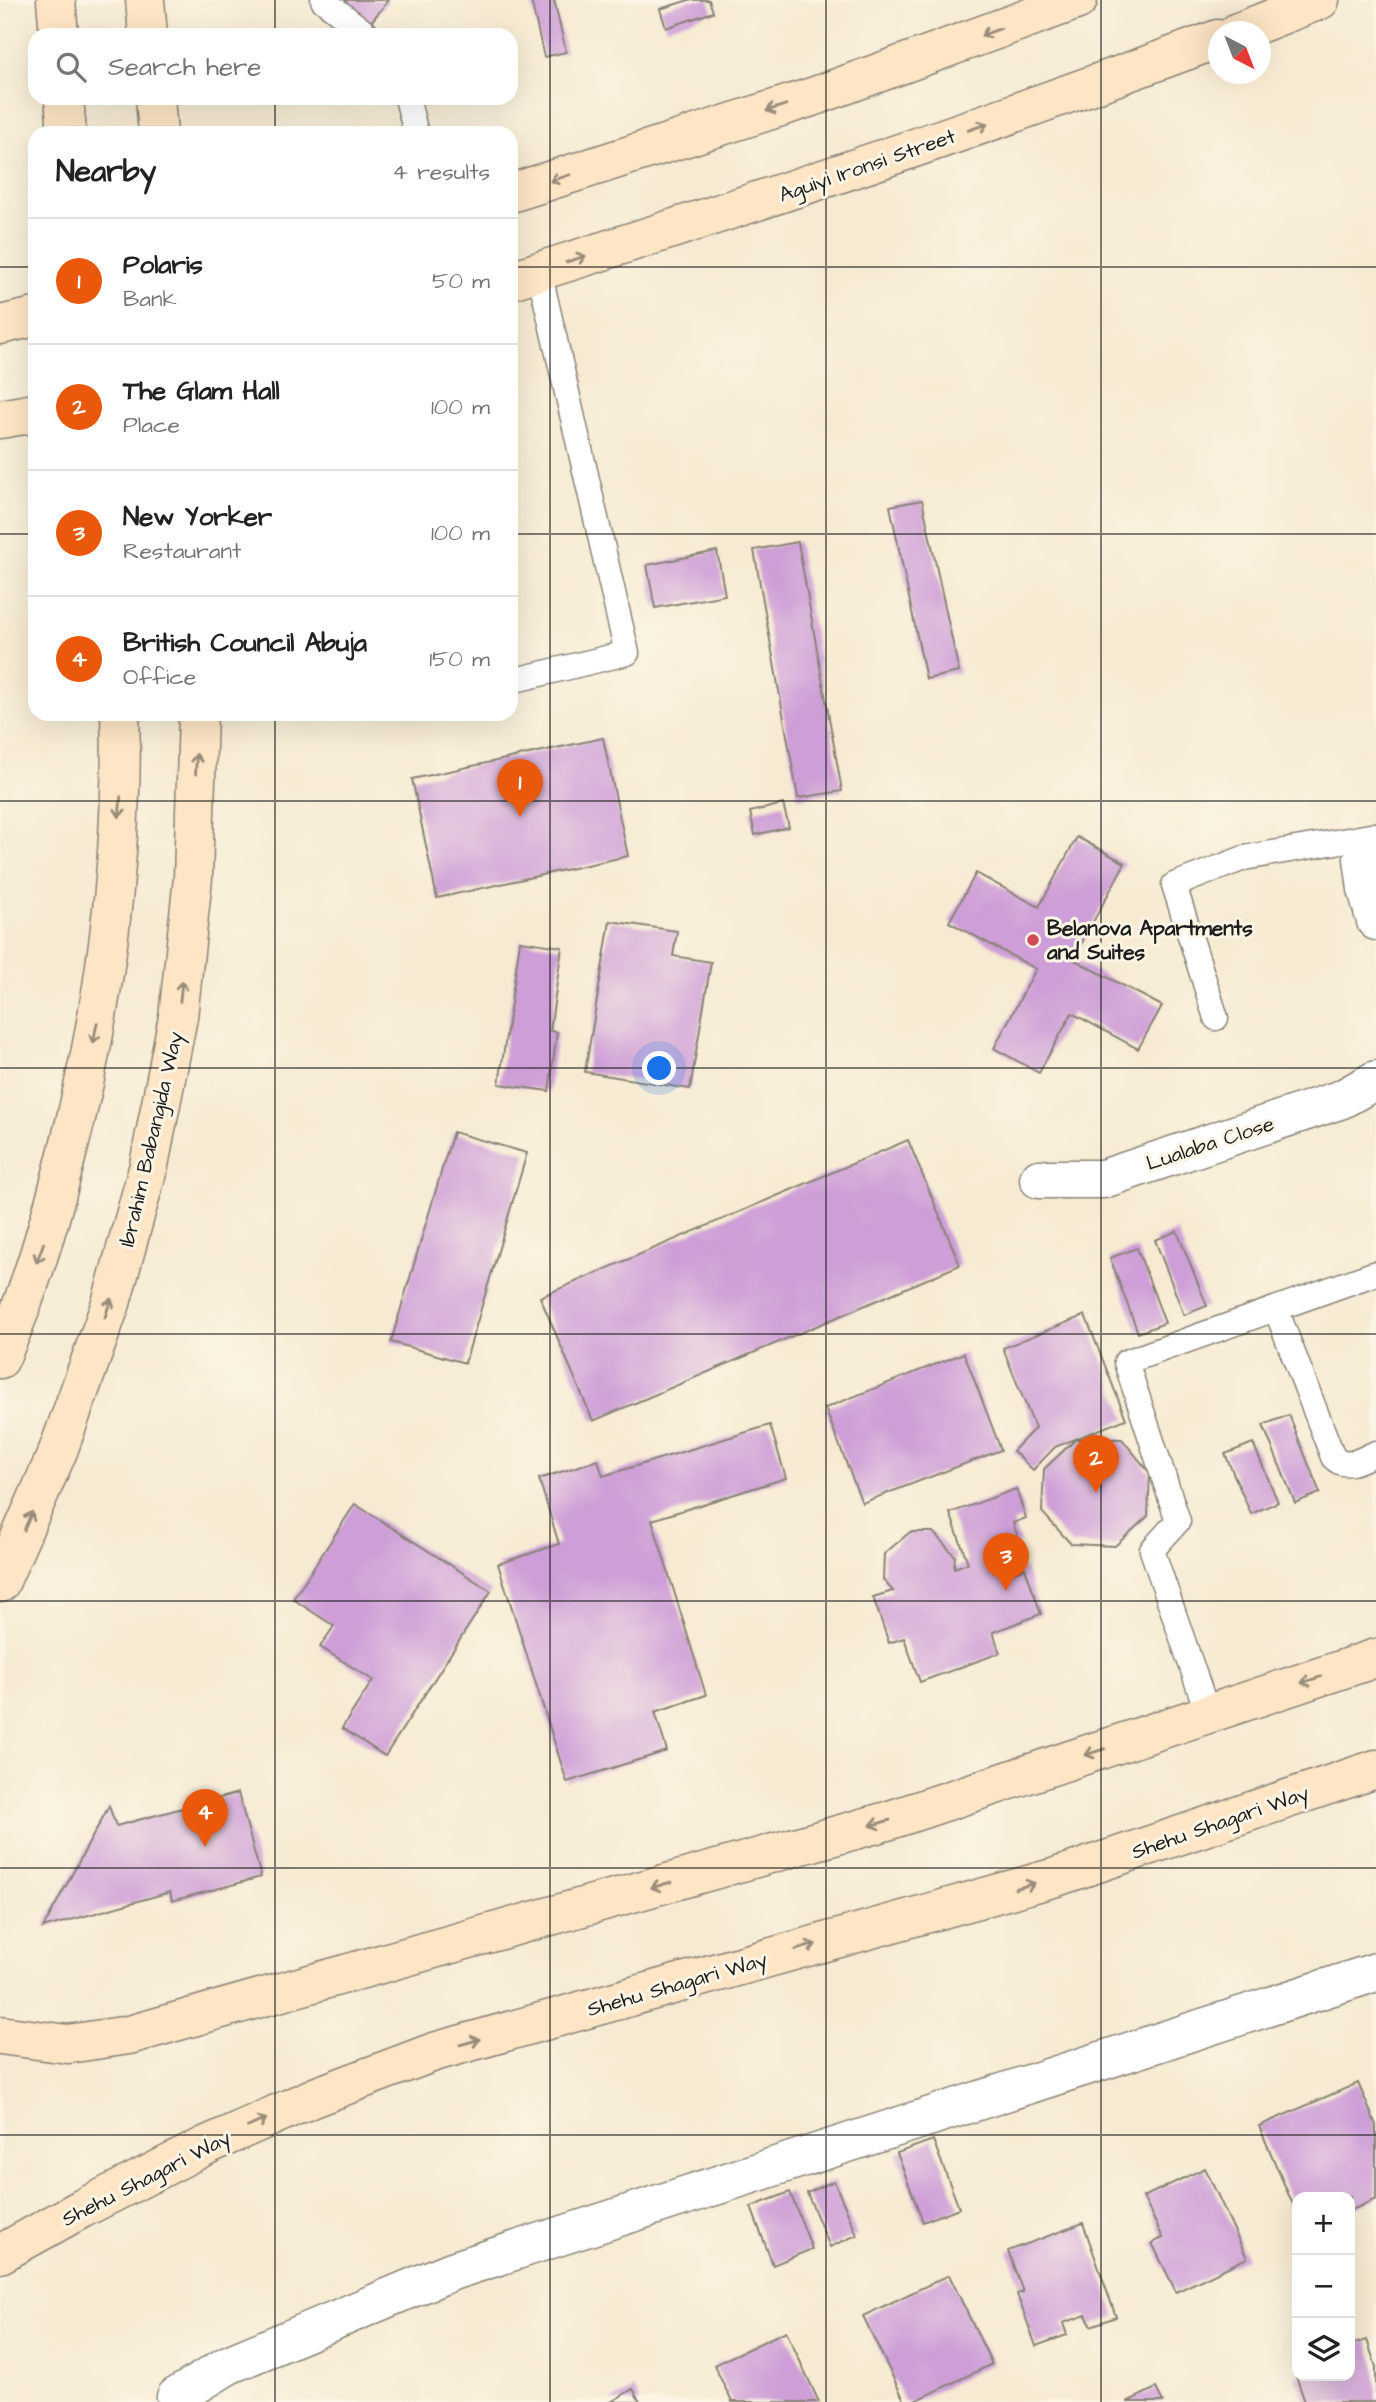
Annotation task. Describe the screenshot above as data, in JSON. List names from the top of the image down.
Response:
{
  "streets": {
    "main road": ["Aguiyi Ironsi Street", "Ibrahim Babangida Way", "Shehu Shagari Way"],
    "street": ["Lualaba Close"]
  },
  "places": ["Belanova Apartments and Suites"],
  "north": "bottom right",
  "page": {
    "search": "Search here",
    "heading": ["Nearby", "4 results"],
    "list": [
      {
        "mark": "1",
        "name": "Polaris",
        "note": "Bank",
        "value": "50 m"
      },
      {
        "mark": "2",
        "name": "The Glam Hall",
        "note": "Place",
        "value": "100 m"
      },
      {
        "mark": "3",
        "name": "New Yorker",
        "note": "Restaurant",
        "value": "100 m"
      },
      {
        "mark": "4",
        "name": "British Council Abuja",
        "note": "Office",
        "value": "150 m"
      }
    ],
    "pins": [
      "1",
      "2",
      "3",
      "4"
    ],
    "map_buttons": ["+", "−"]
  }
}
